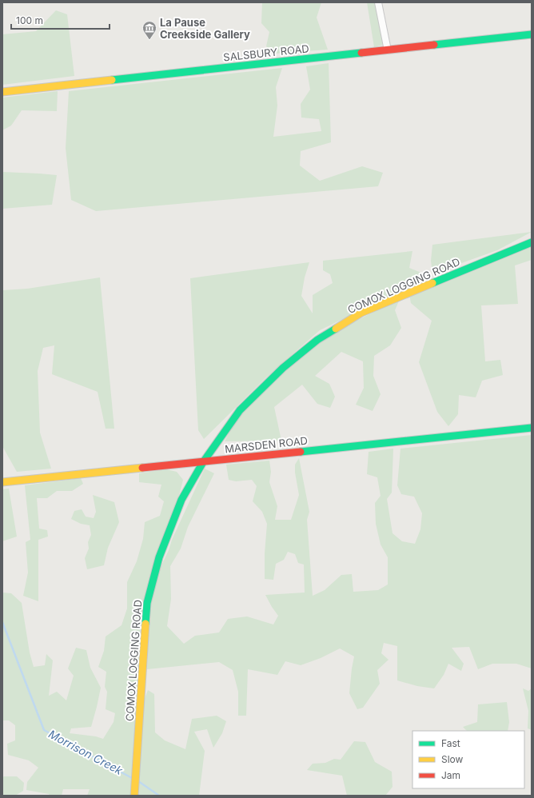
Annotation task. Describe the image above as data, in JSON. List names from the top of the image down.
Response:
{
  "streets": {
    "street": ["SALSBURY ROAD", "COMOX LOGGING ROAD", "MARSDEN ROAD"]
  },
  "crossings": [
    ["COMOX LOGGING ROAD", "MARSDEN ROAD"]
  ],
  "water": ["Morrison Creek"],
  "places": {
    "museum": ["La Pause Creekside Gallery"]
  },
  "legend": ["Fast", "Slow", "Jam"],
  "scale_bar": "100 m"
}
